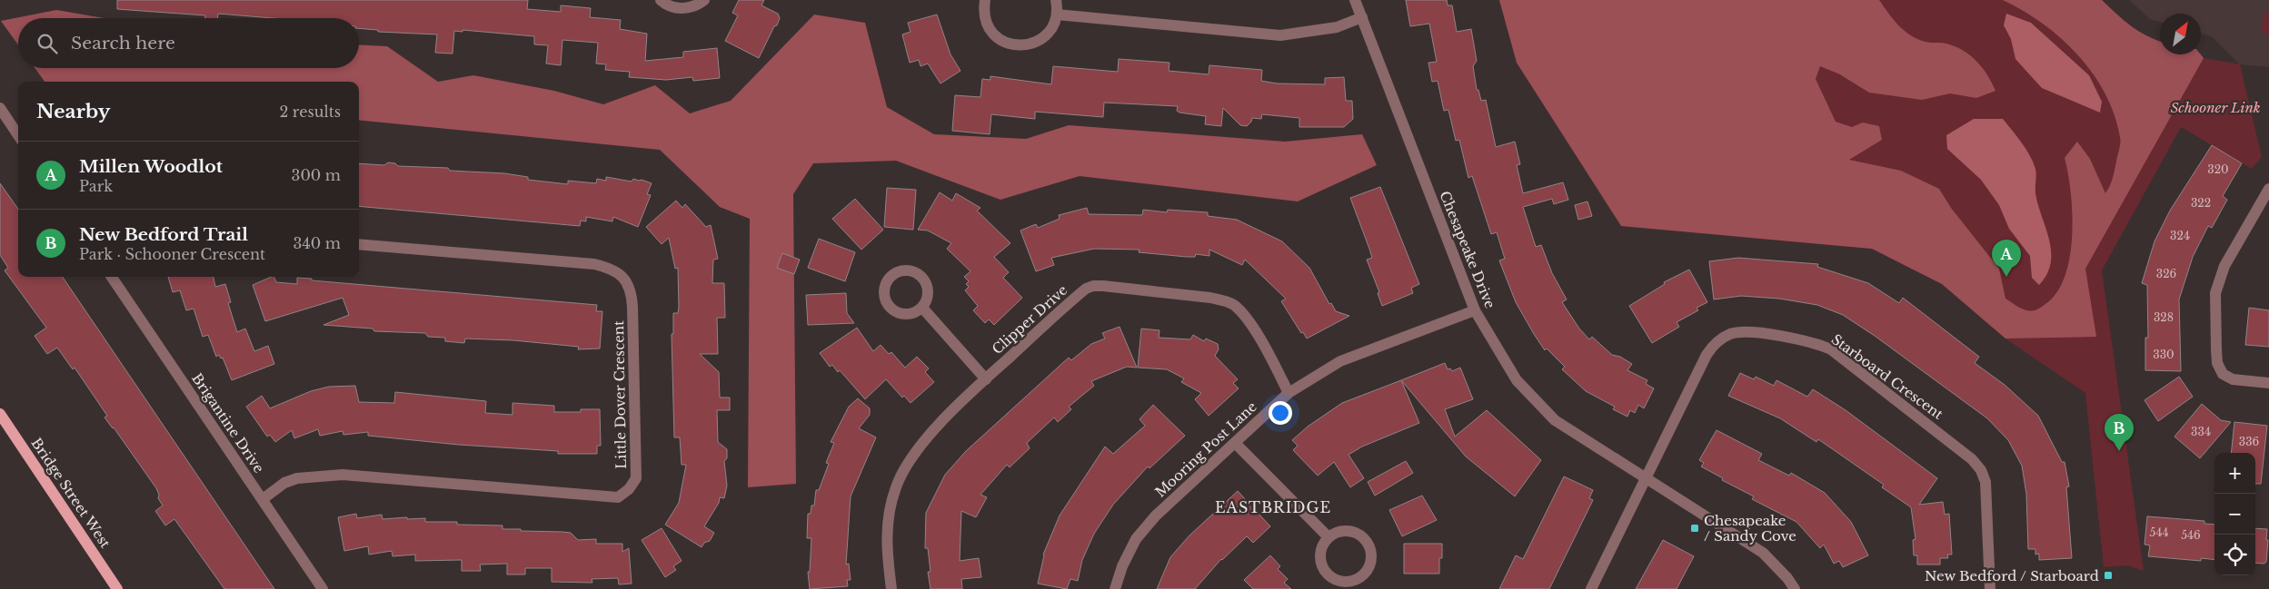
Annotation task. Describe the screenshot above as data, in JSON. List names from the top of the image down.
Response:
{
  "streets": {
    "main road": ["Bridge Street West"],
    "street": [
      "Chesapeake Drive",
      "Clipper Drive",
      "Starboard Crescent",
      "Little Dover Crescent",
      "Brigantine Drive",
      "Mooring Post Lane"
    ]
  },
  "crossings": [
    ["Chesapeake Drive", "Starboard Crescent"],
    ["Chesapeake Drive", "Mooring Post Lane"],
    ["Clipper Drive", "Mooring Post Lane"],
    ["Little Dover Crescent", "Brigantine Drive"]
  ],
  "districts": ["EASTBRIDGE"],
  "parks": ["Schooner Link"],
  "places": {
    "transit": ["Chesapeake / Sandy Cove", "New Bedford / Starboard"]
  },
  "house_numbers": [
    "320",
    "322",
    "324",
    "326",
    "328",
    "330",
    "334",
    "336",
    "544",
    "546"
  ],
  "north": "top right",
  "page": {
    "search": "Search here",
    "heading": ["Nearby", "2 results"],
    "list": [
      {
        "mark": "A",
        "name": "Millen Woodlot",
        "note": "Park",
        "value": "300 m"
      },
      {
        "mark": "B",
        "name": "New Bedford Trail",
        "note": "Park · Schooner Crescent",
        "value": "340 m"
      }
    ],
    "pins": ["A", "B"],
    "map_buttons": ["+", "−"]
  }
}
